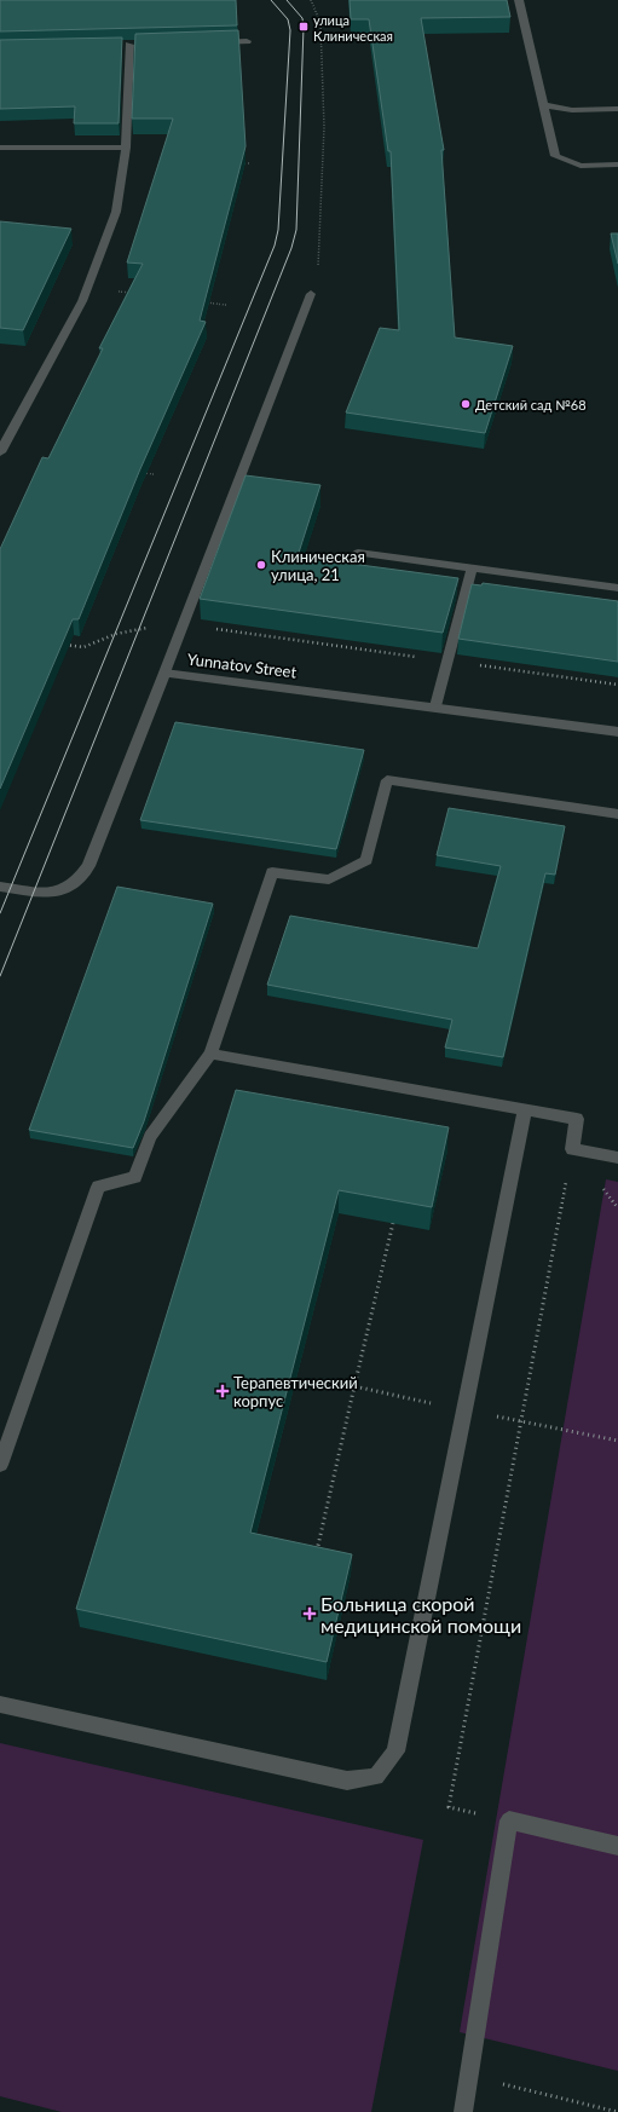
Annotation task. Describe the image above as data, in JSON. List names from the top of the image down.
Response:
{
  "streets": {
    "street": ["Yunnatov Street"]
  },
  "places": {
    "transit": ["улица Клиническая"],
    "other": ["Детский сад №68", "Клиническая улица, 21"],
    "health": ["Терапевтический корпус", "Больница скорой медицинской помощи"]
  }
}
